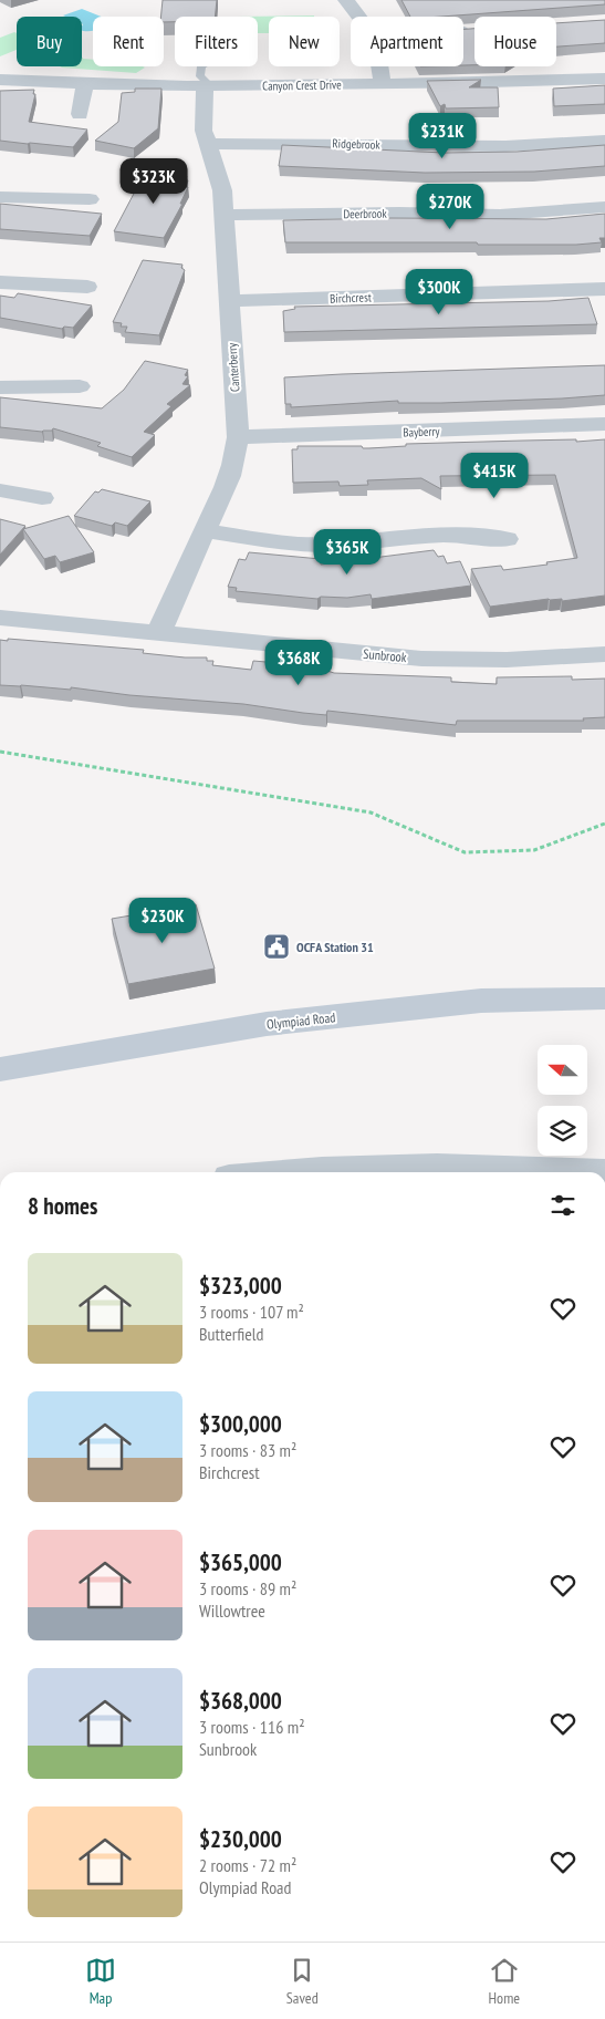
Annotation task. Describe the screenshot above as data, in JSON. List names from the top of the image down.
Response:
{
  "streets": {
    "main road": ["Olympiad Road"],
    "street": [
      "Canyon Crest Drive",
      "Ridgebrook",
      "Deerbrook",
      "Birchcrest",
      "Canterberry",
      "Bayberry",
      "Sunbrook"
    ]
  },
  "crossings": [
    ["Canyon Crest Drive", "Canterberry"],
    ["Ridgebrook", "Canterberry"],
    ["Deerbrook", "Canterberry"],
    ["Birchcrest", "Canterberry"],
    ["Canterberry", "Bayberry"],
    ["Canterberry", "Sunbrook"]
  ],
  "places": {
    "public building": ["OCFA Station 31"]
  },
  "north": "left",
  "page": {
    "chip": [
      "Buy",
      "Rent",
      "Filters",
      "New",
      "Apartment",
      "House"
    ],
    "price": [
      "$231K",
      "$323K",
      "$270K",
      "$300K",
      "$415K",
      "$365K",
      "$368K",
      "$230K"
    ],
    "heading": "8 homes",
    "list": [
      {
        "name": "$323,000",
        "note": "3 rooms · 107 m² · Butterfield"
      },
      {
        "name": "$300,000",
        "note": "3 rooms · 83 m² · Birchcrest"
      },
      {
        "name": "$365,000",
        "note": "3 rooms · 89 m² · Willowtree"
      },
      {
        "name": "$368,000",
        "note": "3 rooms · 116 m² · Sunbrook"
      },
      {
        "name": "$230,000",
        "note": "2 rooms · 72 m² · Olympiad Road"
      }
    ],
    "tabs": ["Map", "Saved", "Home"]
  }
}
